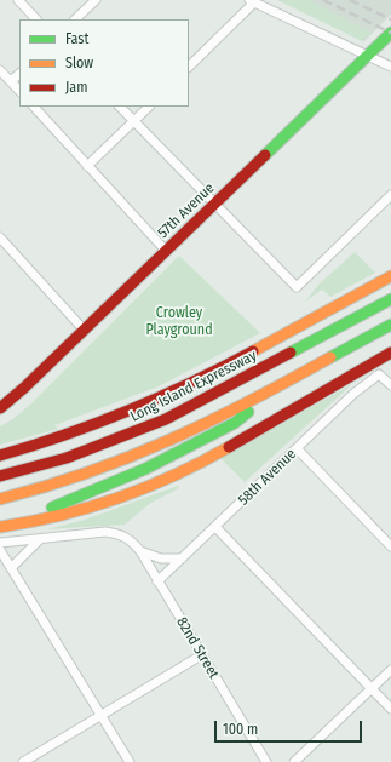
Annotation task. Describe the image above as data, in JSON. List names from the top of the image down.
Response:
{
  "streets": {
    "main road": ["57th Avenue", "Long Island Expressway"],
    "street": ["58th Avenue", "82nd Street"]
  },
  "crossings": [
    ["58th Avenue", "82nd Street"]
  ],
  "parks": ["Crowley Playground"],
  "legend": ["Fast", "Slow", "Jam"],
  "scale_bar": "100 m"
}
